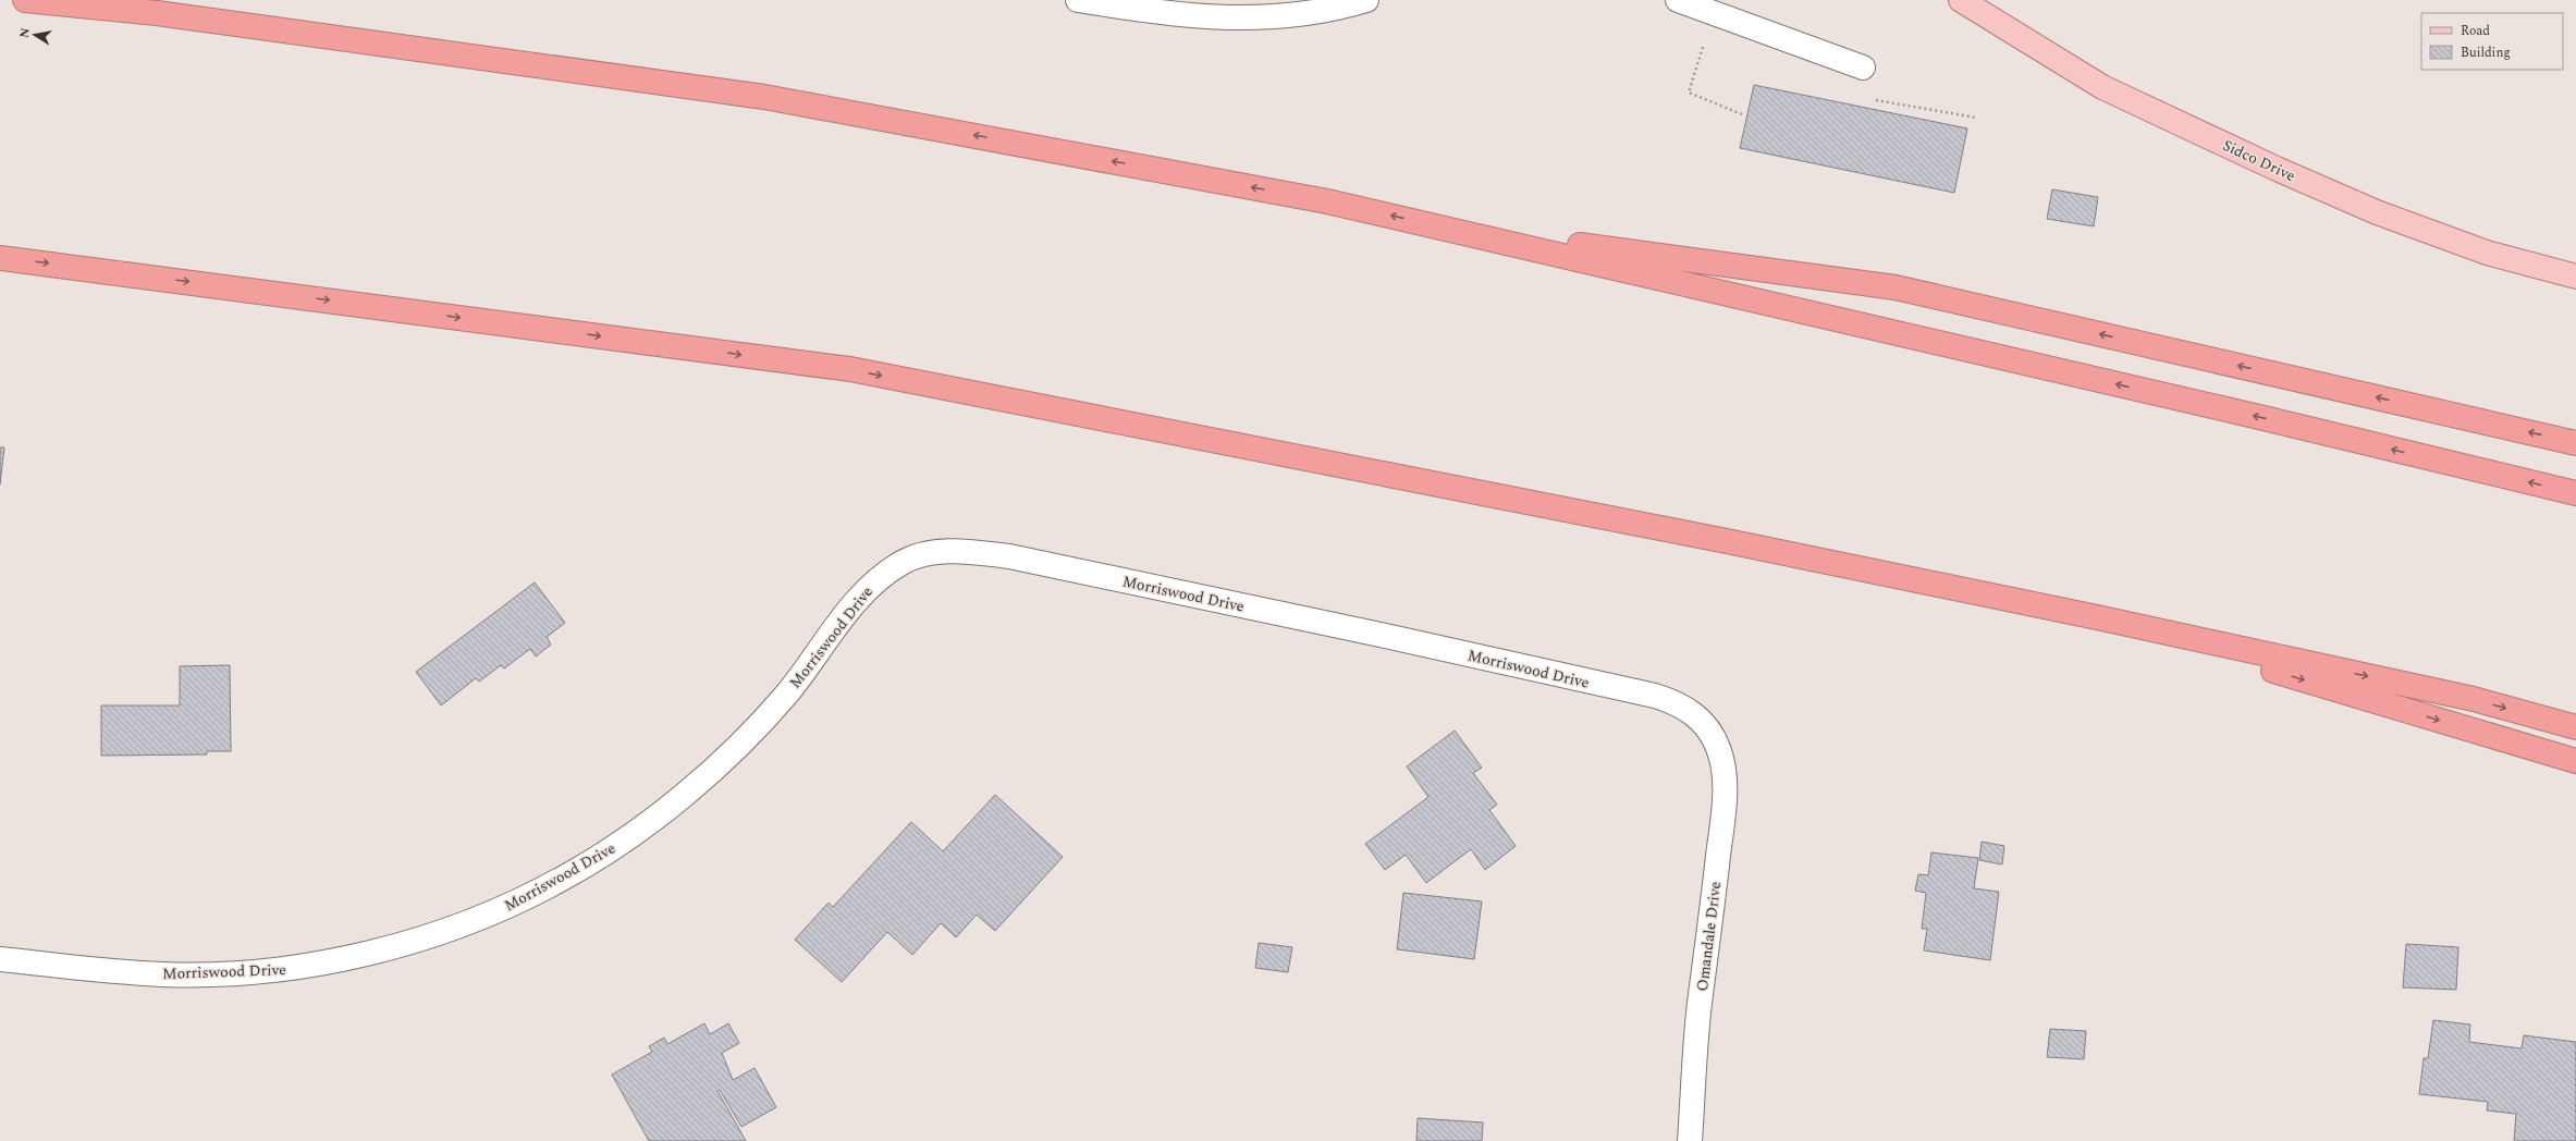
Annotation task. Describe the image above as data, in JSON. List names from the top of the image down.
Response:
{
  "streets": {
    "main road": ["Sidco Drive"],
    "street": ["Morriswood Drive", "Omandale Drive"]
  },
  "crossings": [
    ["Morriswood Drive", "Omandale Drive"]
  ],
  "legend": ["Road", "Building"],
  "north": "left"
}
